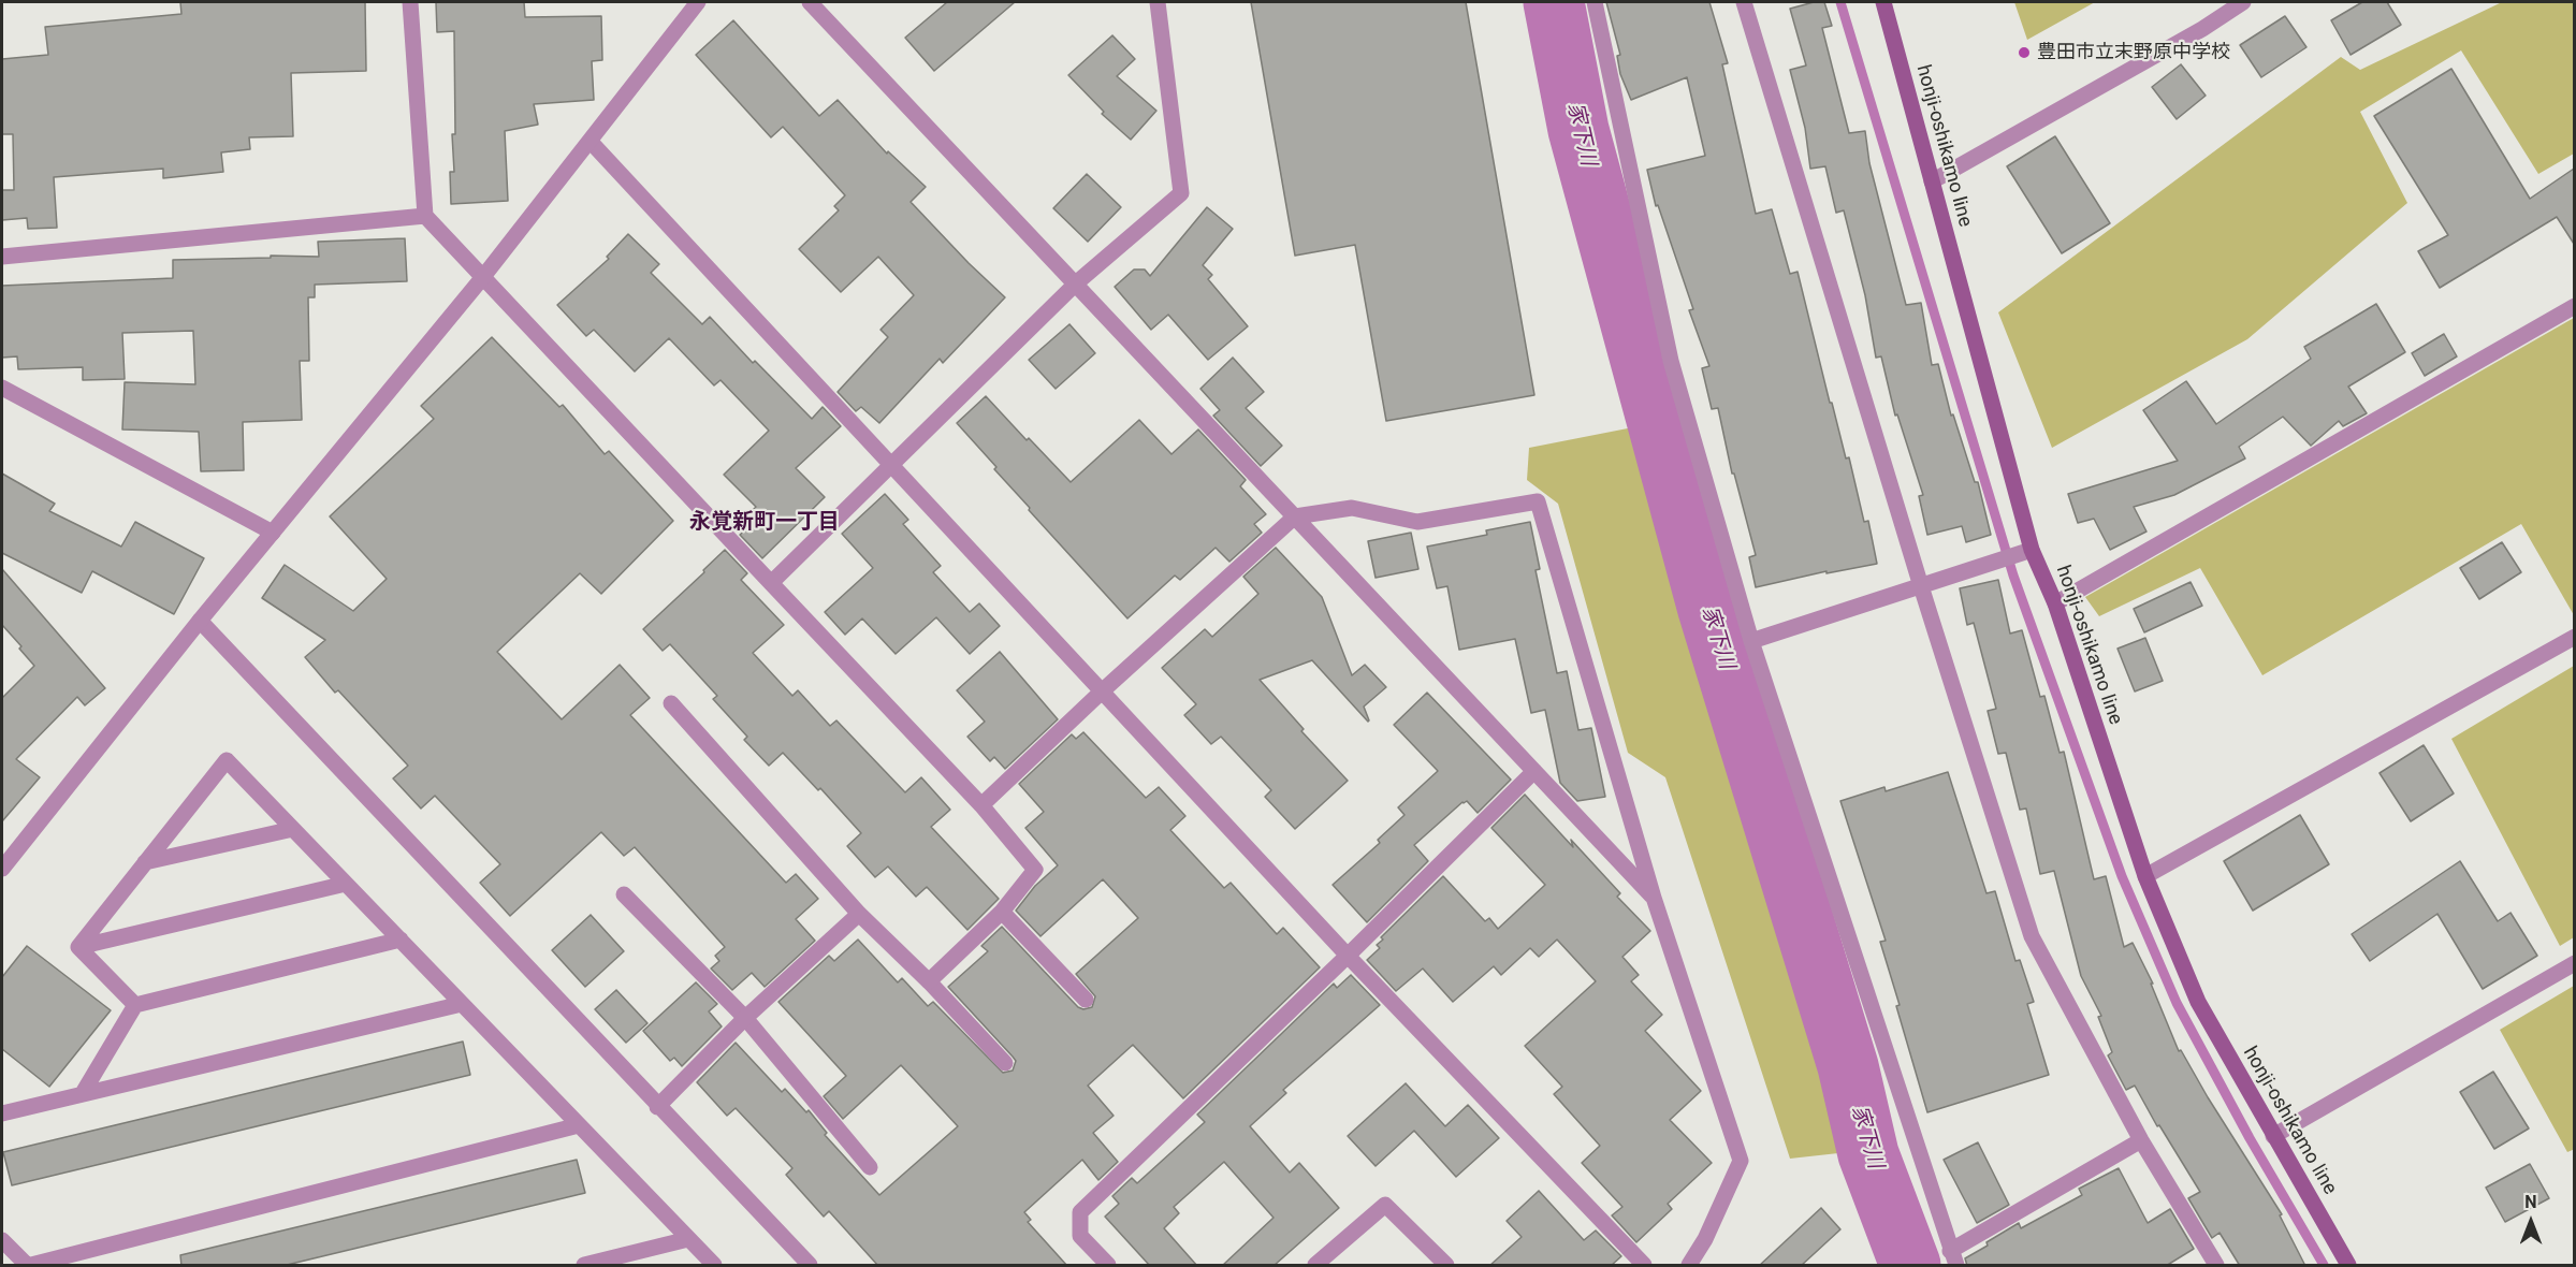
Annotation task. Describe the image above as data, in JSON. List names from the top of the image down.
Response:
{
  "streets": {
    "main road": ["honji-oshikamo line"]
  },
  "districts": ["永覚新町一丁目"],
  "water": ["家下川"],
  "places": ["豊田市立末野原中学校"],
  "north": "top"
}
